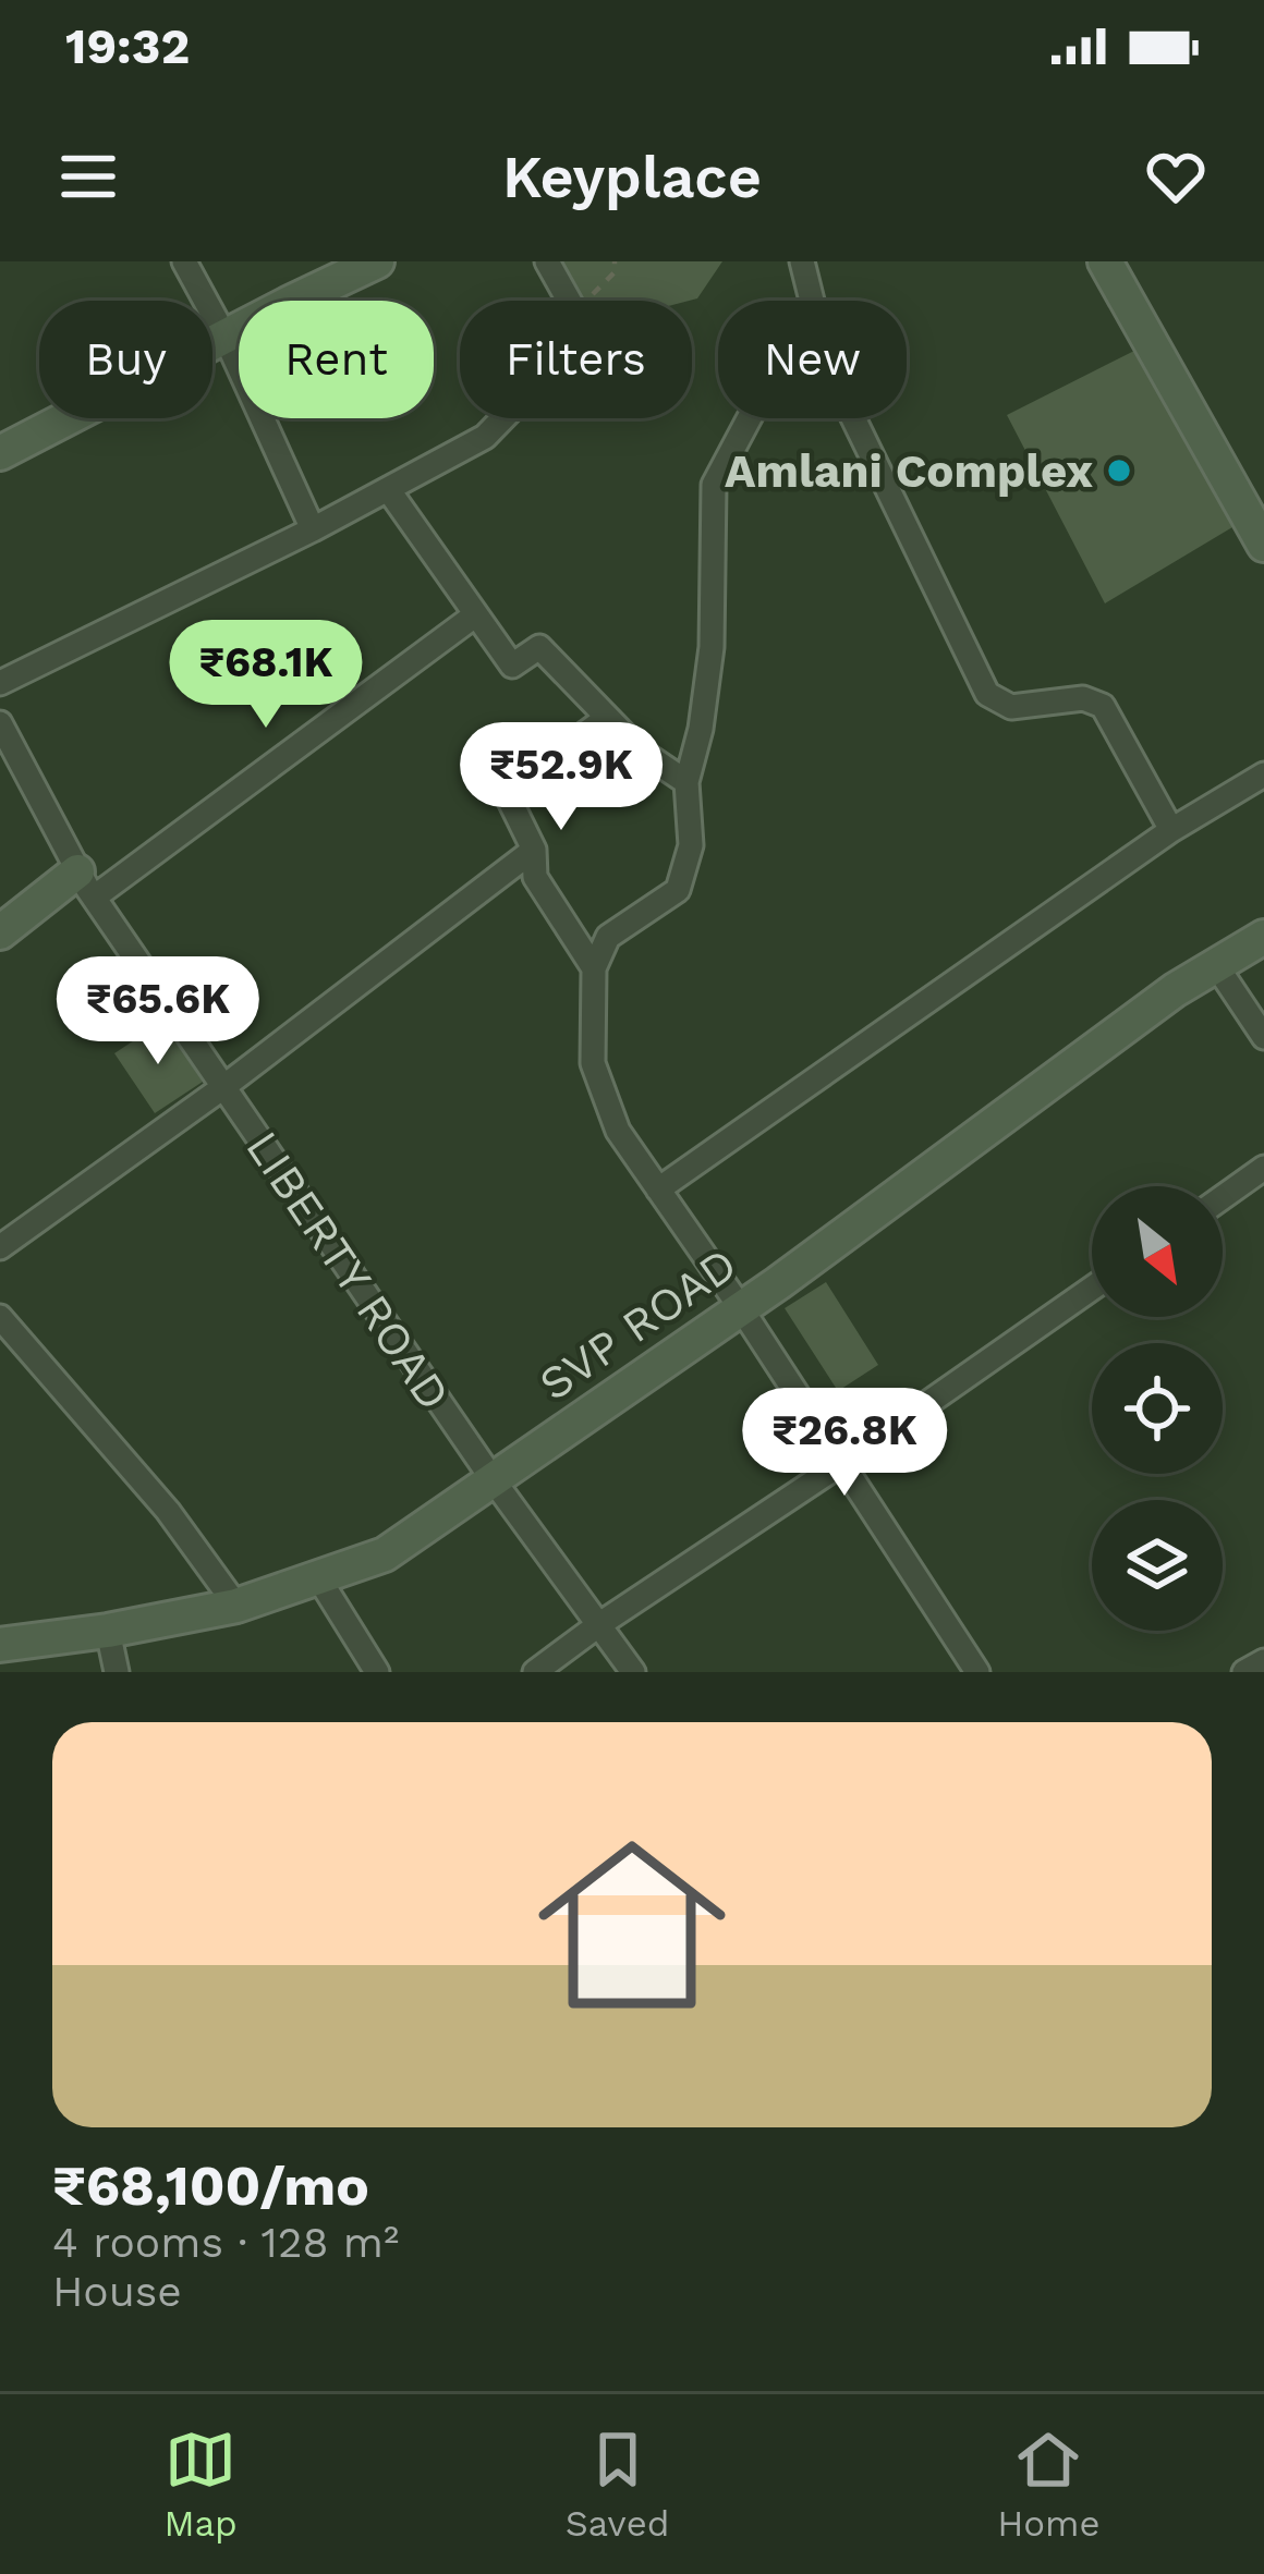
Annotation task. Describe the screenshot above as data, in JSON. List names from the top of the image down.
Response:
{
  "streets": {
    "main road": ["SVP ROAD"],
    "street": ["LIBERTY ROAD"]
  },
  "crossings": [
    ["LIBERTY ROAD", "SVP ROAD"]
  ],
  "places": ["Amlani Complex"],
  "north": "bottom right",
  "page": {
    "status": "19:32",
    "header": "Keyplace",
    "chip": [
      "Buy",
      "Rent",
      "Filters",
      "New"
    ],
    "price": [
      "₹68.1K",
      "₹52.9K",
      "₹65.6K",
      "₹26.8K"
    ],
    "list": [
      {
        "name": "₹68,100/mo",
        "note": "4 rooms · 128 m² · House"
      }
    ],
    "tabs": ["Map", "Saved", "Home"]
  }
}
